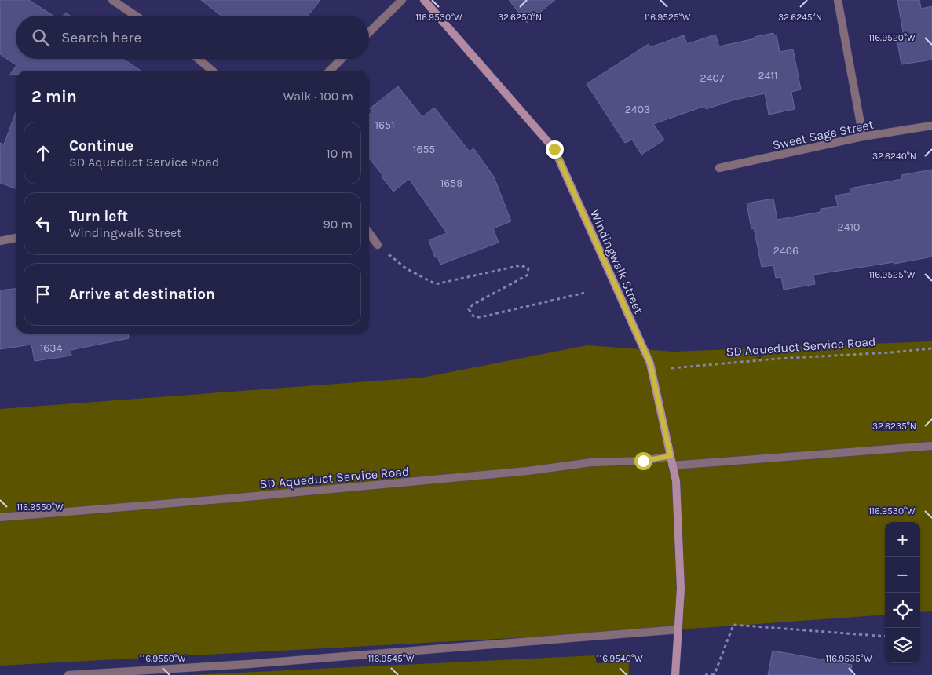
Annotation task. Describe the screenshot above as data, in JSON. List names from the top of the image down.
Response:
{
  "streets": {
    "street": ["Sweet Sage Street", "Windingwalk Street", "SD Aqueduct Service Road"]
  },
  "crossings": [
    ["Windingwalk Street", "SD Aqueduct Service Road"]
  ],
  "house_numbers": [
    "2411",
    "2407",
    "2403",
    "1651",
    "1655",
    "1659",
    "2410",
    "2406",
    "1634"
  ],
  "page": {
    "search": "Search here",
    "heading": ["2 min", "Walk · 100 m"],
    "list": [
      ["Continue", "SD Aqueduct Service Road", "10 m"],
      ["Turn left", "Windingwalk Street", "90 m"],
      "Arrive at destination"
    ],
    "map_buttons": ["+", "−"]
  },
  "coordinates": [
    "32.6250°N",
    "32.6245°N",
    "116.9530°W",
    "116.9525°W",
    "116.9520°W",
    "32.6240°N",
    "32.6235°N",
    "116.9550°W",
    "116.9545°W",
    "116.9540°W",
    "116.9535°W"
  ]
}
